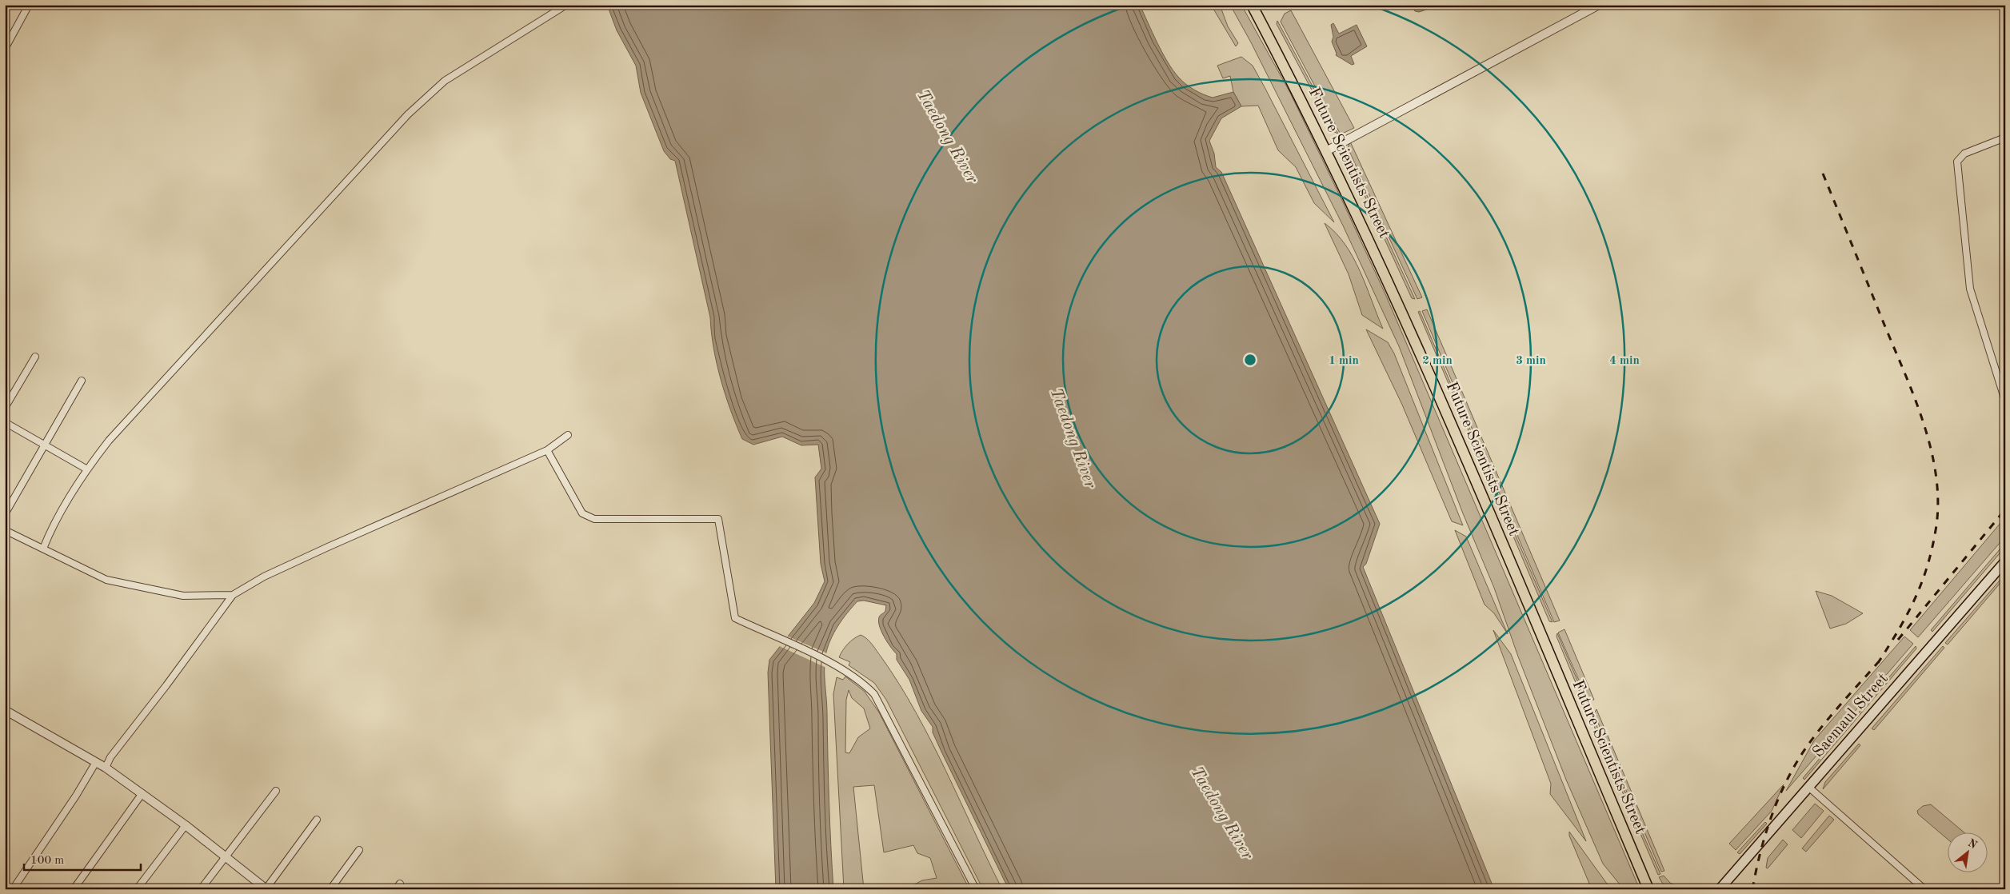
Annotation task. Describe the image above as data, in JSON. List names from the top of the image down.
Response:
{
  "streets": {
    "main road": ["Future Scientists Street", "Saemaul Street"]
  },
  "water": ["Taedong River"],
  "scale_bar": "100 m",
  "north": "top right",
  "rings": [
    "1 min",
    "2 min",
    "3 min",
    "4 min"
  ]
}
